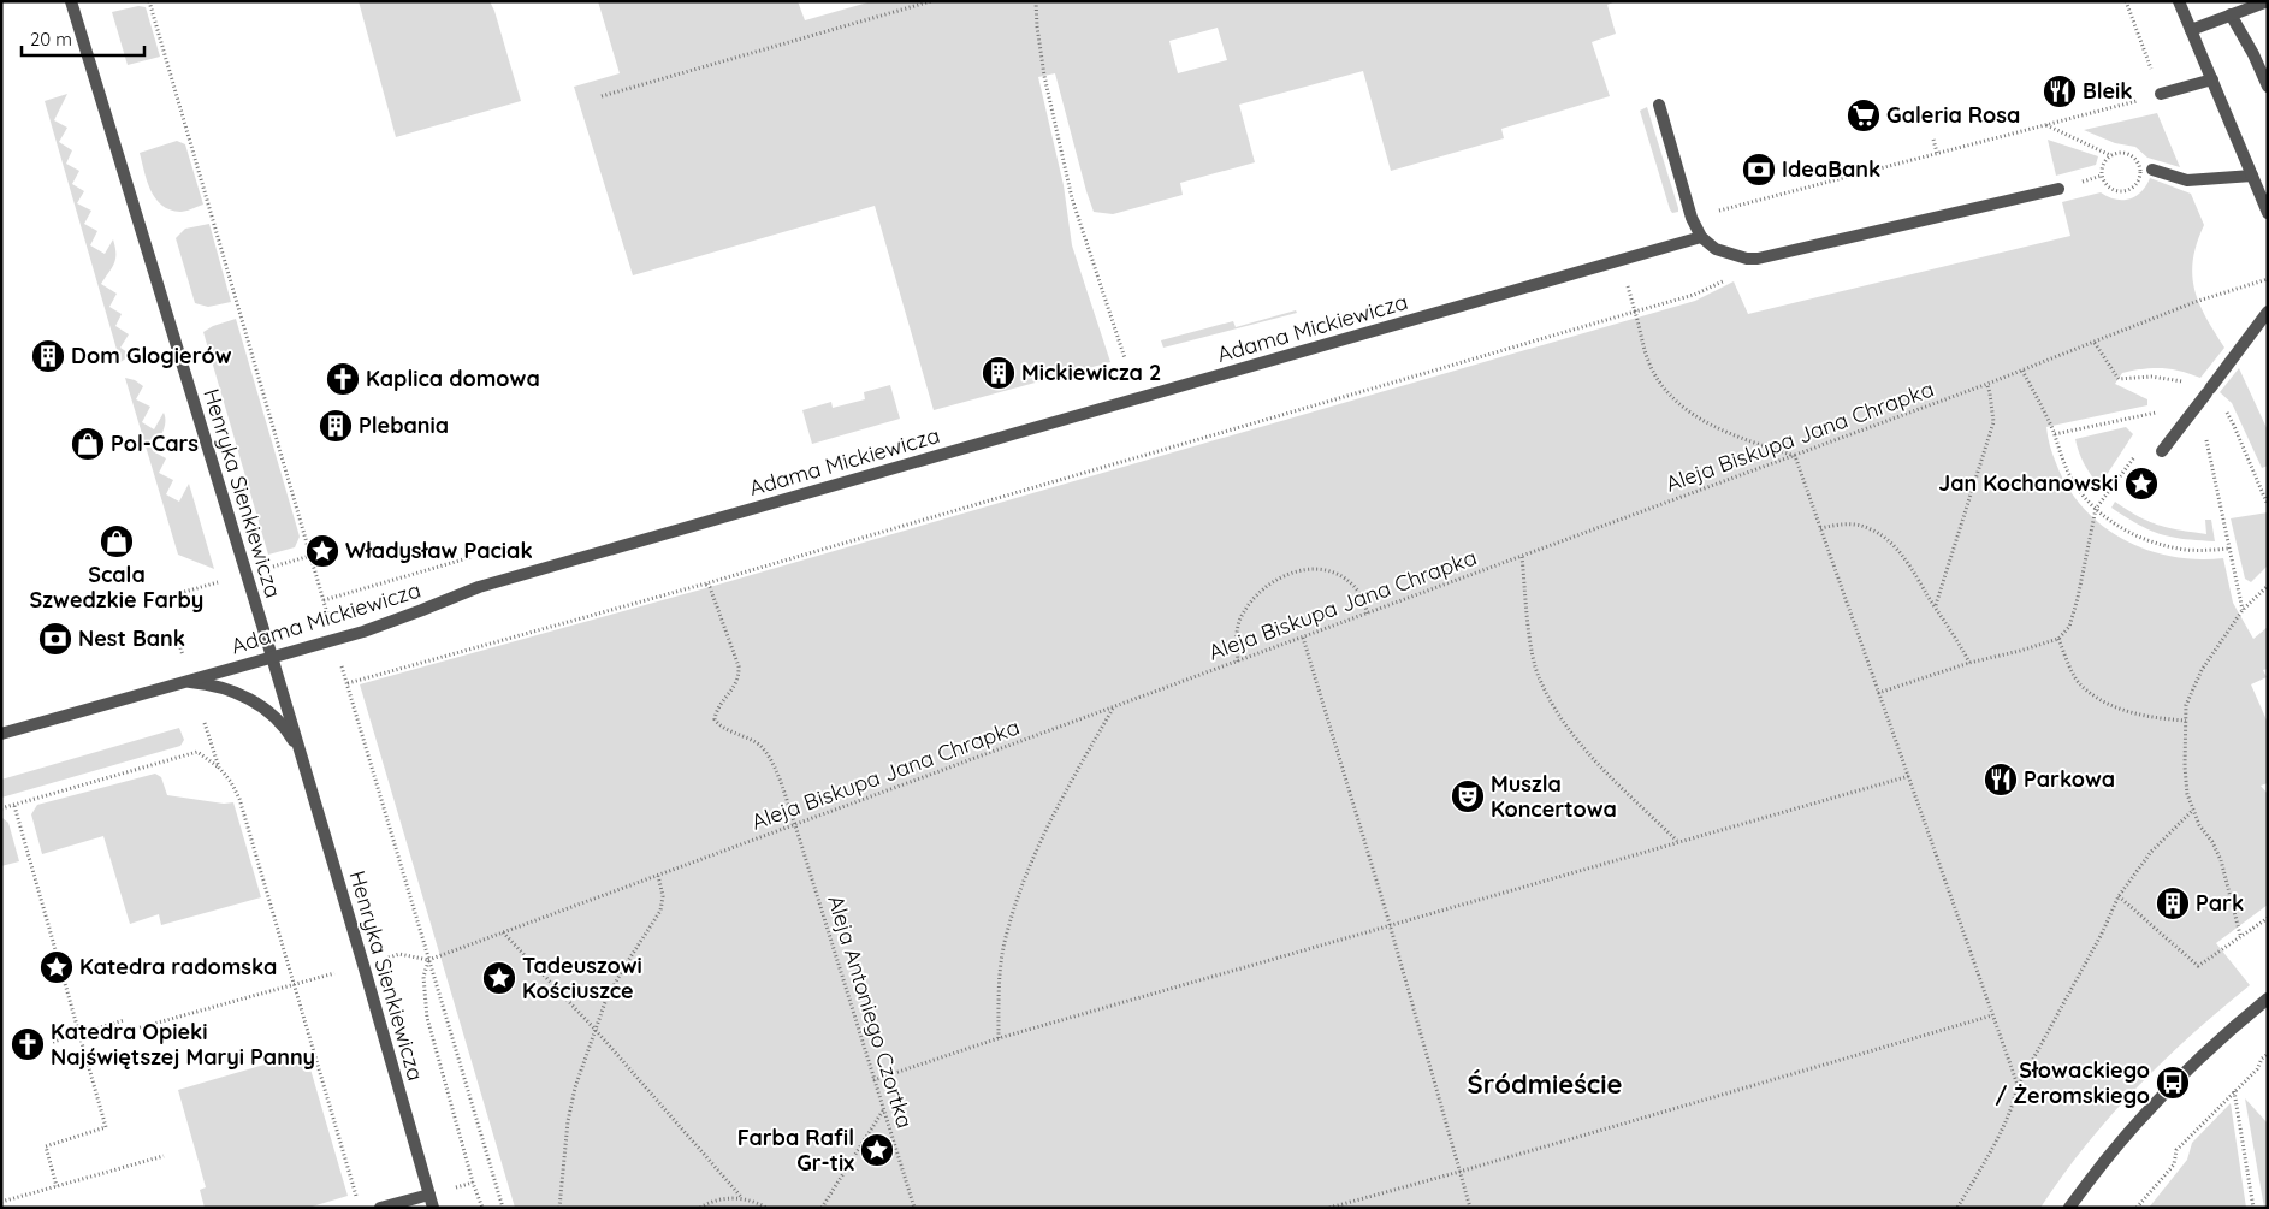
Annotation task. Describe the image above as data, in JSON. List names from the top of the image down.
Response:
{
  "streets": {
    "street": ["Adama Mickiewicza", "Henryka Sienkiewicza"],
    "path": ["Aleja Biskupa Jana Chrapka", "Aleja Antoniego Czortka"]
  },
  "crossings": [
    ["Adama Mickiewicza", "Henryka Sienkiewicza"],
    ["Aleja Biskupa Jana Chrapka", "Aleja Antoniego Czortka"]
  ],
  "districts": ["Śródmieście"],
  "places": {
    "restaurant": ["Bleik", "Parkowa"],
    "supermarket": ["Galeria Rosa"],
    "bank": ["IdeaBank", "Nest Bank"],
    "building": [
      "Dom Glogierów",
      "Mickiewicza 2",
      "Plebania",
      "Park"
    ],
    "church": ["Kaplica domowa", "Katedra Opieki Najświętszej Maryi Panny"],
    "shop": ["Pol-Cars", "Scala Szwedzkie Farby"],
    "place": [
      "Jan Kochanowski",
      "Władysław Paciak",
      "Katedra radomska",
      "Tadeuszowi Kościuszce",
      "Farba Rafil Gr-tix"
    ],
    "theatre": ["Muszla Koncertowa"],
    "bus stop": ["Słowackiego / Żeromskiego"]
  },
  "scale_bar": "20 m"
}
